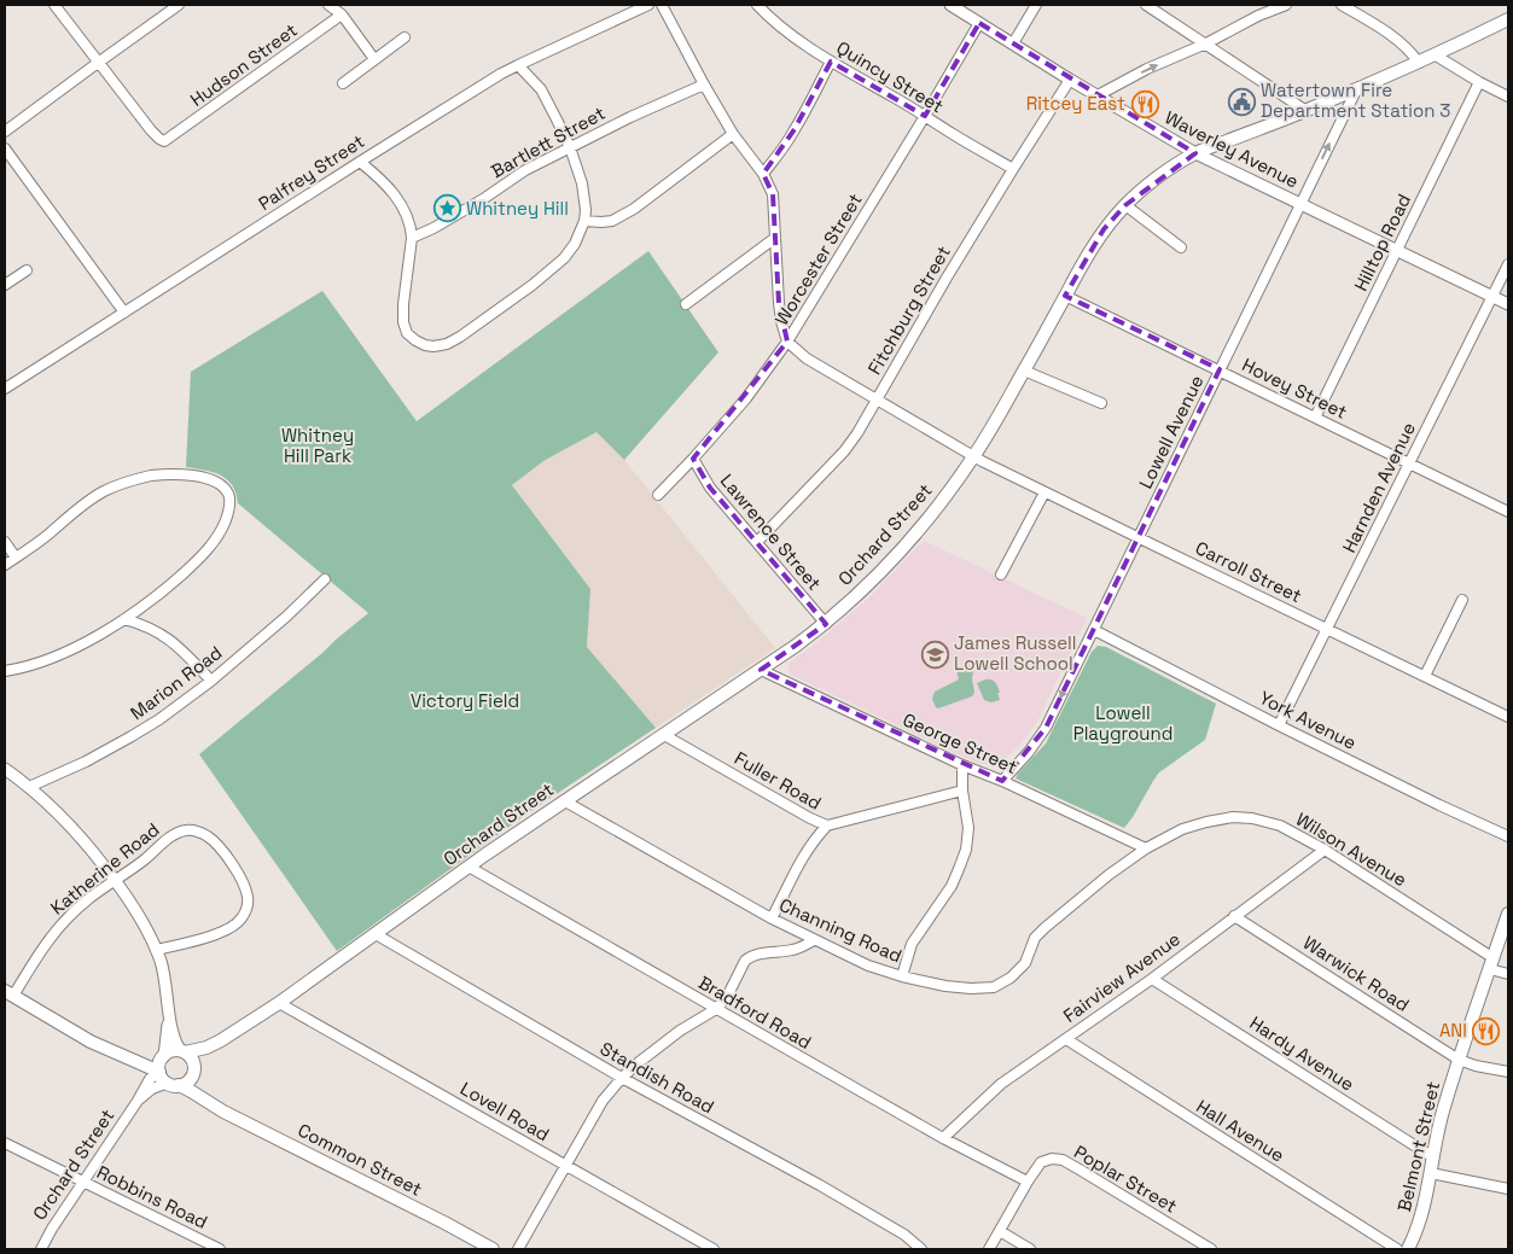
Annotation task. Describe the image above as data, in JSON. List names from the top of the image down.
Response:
{
  "streets": {
    "main road": ["Orchard Street", "Belmont Street", "Common Street"],
    "street": [
      "Hudson Street",
      "Quincy Street",
      "Bartlett Street",
      "Waverley Avenue",
      "Palfrey Street",
      "Hilltop Road",
      "Worcester Street",
      "Fitchburg Street",
      "Hovey Street",
      "Lowell Avenue",
      "Harnden Avenue",
      "Lawrence Street",
      "Carroll Street",
      "Marion Road",
      "York Avenue",
      "George Street",
      "Fuller Road",
      "Wilson Avenue",
      "Katherine Road",
      "Channing Road",
      "Warwick Road",
      "Fairview Avenue",
      "Bradford Road",
      "Hardy Avenue",
      "Standish Road",
      "Lovell Road",
      "Hall Avenue",
      "Poplar Street",
      "Robbins Road"
    ]
  },
  "crossings": [
    ["Quincy Street", "Worcester Street"],
    ["Quincy Street", "Fitchburg Street"],
    ["Waverley Avenue", "Hilltop Road"],
    ["Waverley Avenue", "Worcester Street"],
    ["Waverley Avenue", "Fitchburg Street"],
    ["Waverley Avenue", "Lowell Avenue"],
    ["Waverley Avenue", "Harnden Avenue"],
    ["Waverley Avenue", "Orchard Street"],
    ["Hilltop Road", "Hovey Street"],
    ["Worcester Street", "Lawrence Street"],
    ["Worcester Street", "Carroll Street"],
    ["Fitchburg Street", "Lawrence Street"],
    ["Fitchburg Street", "Carroll Street"],
    ["Hovey Street", "Lowell Avenue"],
    ["Hovey Street", "Harnden Avenue"],
    ["Hovey Street", "Orchard Street"],
    ["Lowell Avenue", "Orchard Street"],
    ["Lowell Avenue", "Carroll Street"],
    ["Lowell Avenue", "York Avenue"],
    ["Lowell Avenue", "George Street"],
    ["Harnden Avenue", "Carroll Street"],
    ["Harnden Avenue", "York Avenue"],
    ["Lawrence Street", "Orchard Street"],
    ["Orchard Street", "Carroll Street"],
    ["Orchard Street", "George Street"],
    ["Orchard Street", "Fuller Road"],
    ["Orchard Street", "Channing Road"],
    ["Orchard Street", "Bradford Road"],
    ["Orchard Street", "Standish Road"],
    ["Orchard Street", "Lovell Road"],
    ["Orchard Street", "Common Street"],
    ["Orchard Street", "Robbins Road"],
    ["George Street", "Wilson Avenue"],
    ["George Street", "Channing Road"],
    ["Wilson Avenue", "Channing Road"],
    ["Wilson Avenue", "Fairview Avenue"],
    ["Wilson Avenue", "Belmont Street"],
    ["Warwick Road", "Fairview Avenue"],
    ["Warwick Road", "Belmont Street"],
    ["Fairview Avenue", "Bradford Road"],
    ["Fairview Avenue", "Hardy Avenue"],
    ["Fairview Avenue", "Hall Avenue"],
    ["Bradford Road", "Poplar Street"],
    ["Hardy Avenue", "Belmont Street"]
  ],
  "parks": ["Whitney Hill Park", "Victory Field", "Lowell Playground"],
  "places": {
    "public building": ["Watertown Fire Department Station 3"],
    "restaurant": ["Ritcey East", "ANI"],
    "place": ["Whitney Hill"],
    "school or university": ["James Russell Lowell School"]
  }
}
